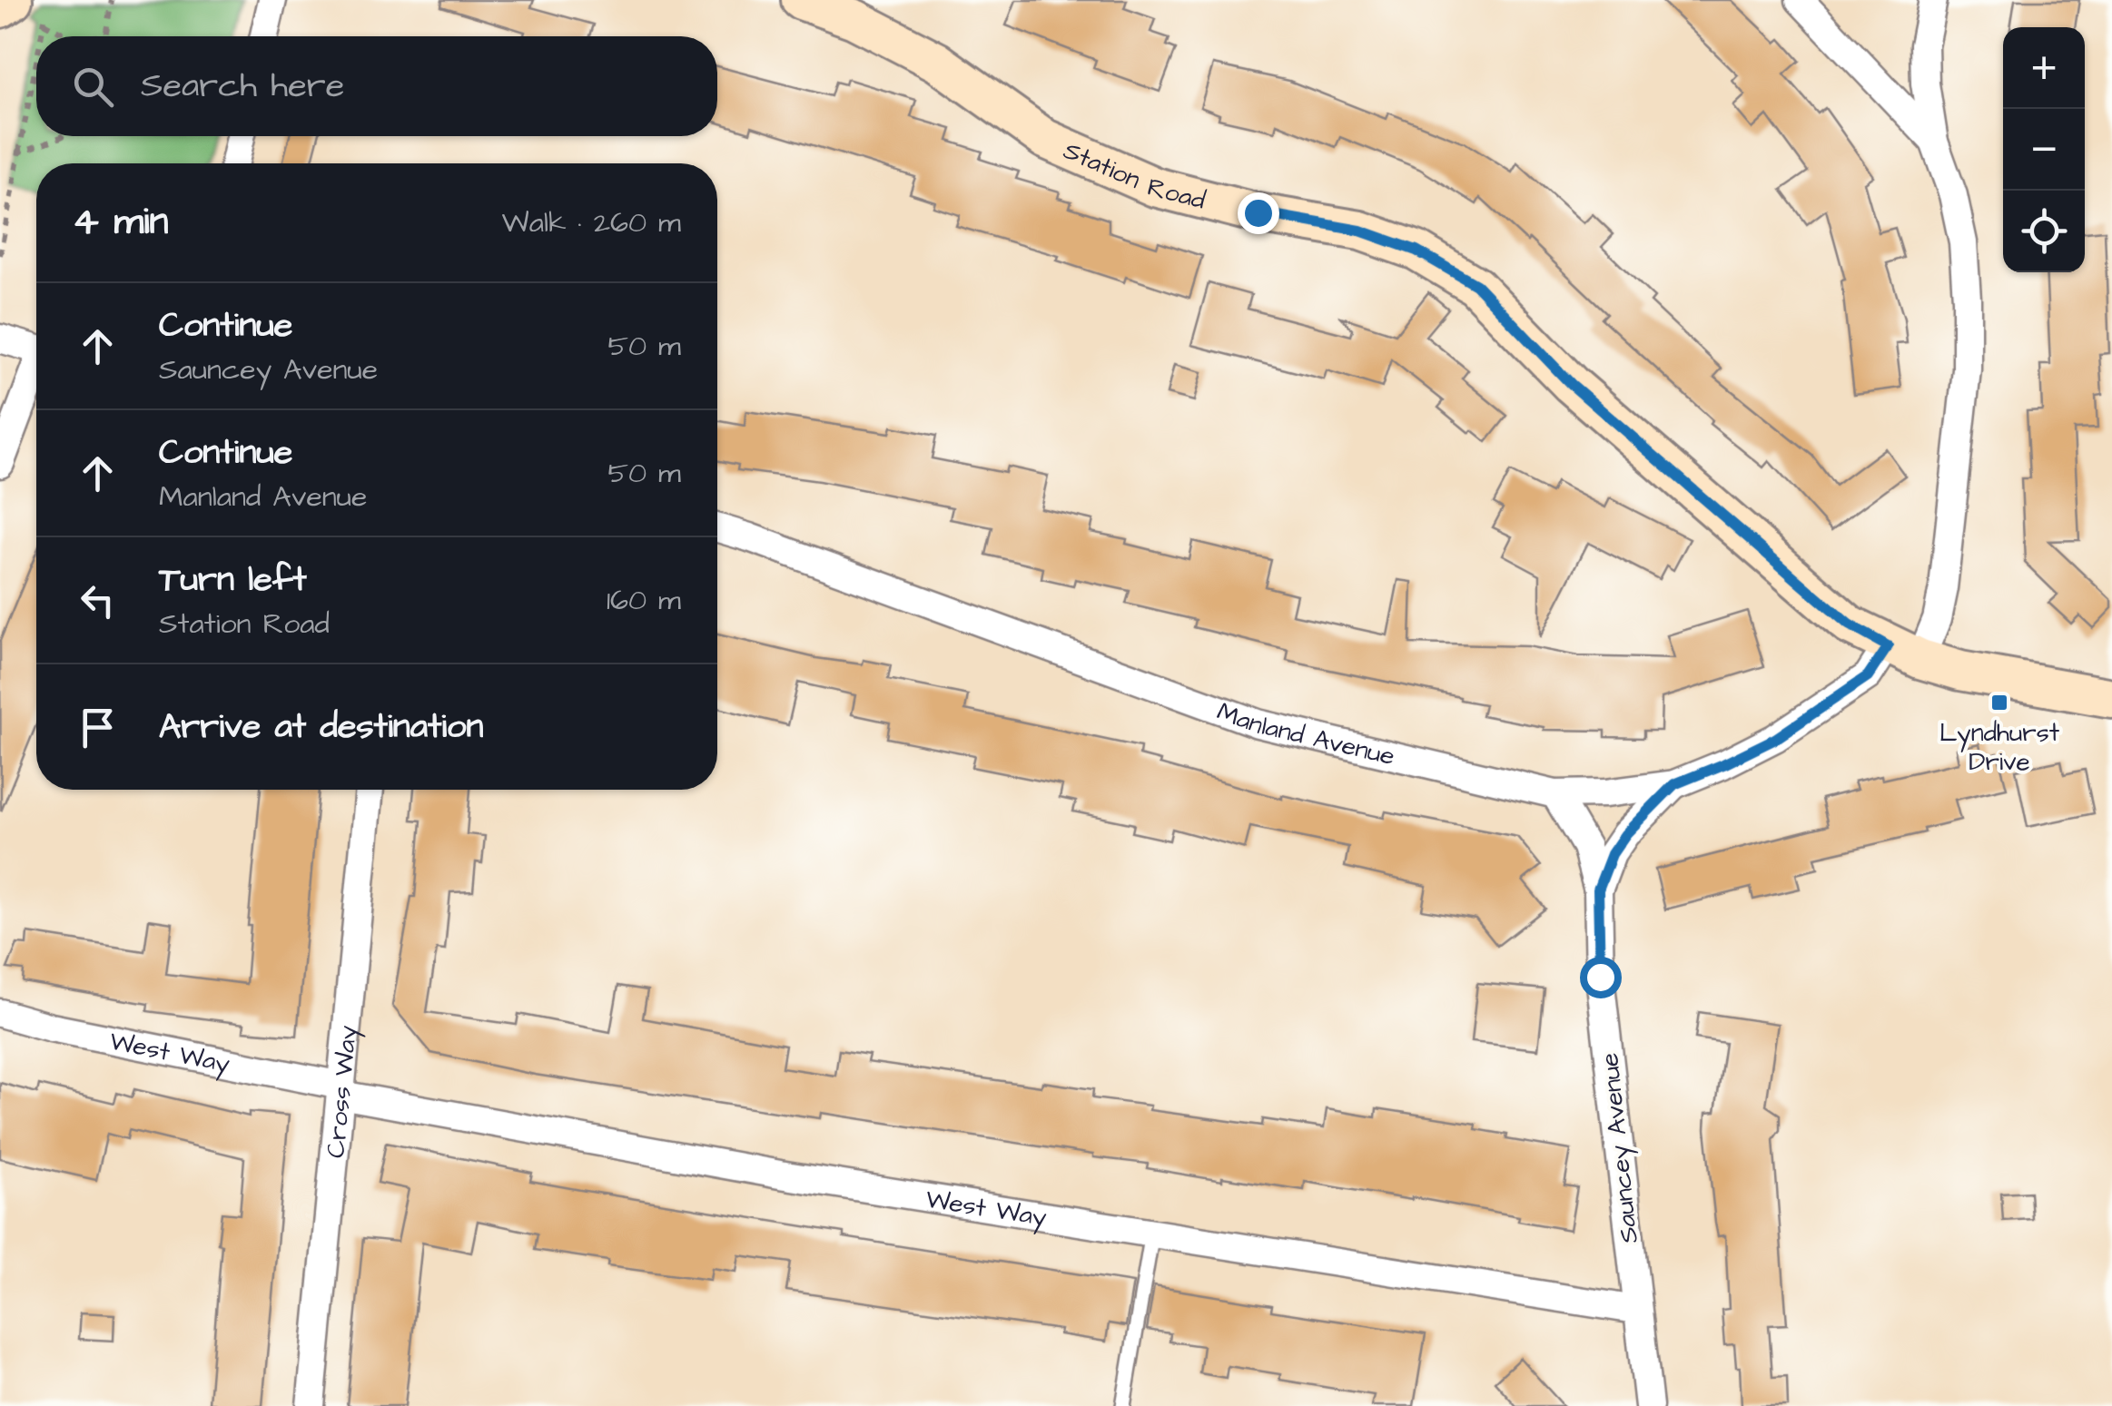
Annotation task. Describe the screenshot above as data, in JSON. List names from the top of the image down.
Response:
{
  "streets": {
    "main road": ["Station Road"],
    "street": [
      "Manland Avenue",
      "West Way",
      "Cross Way",
      "Sauncey Avenue"
    ]
  },
  "crossings": [
    ["Station Road", "Manland Avenue"],
    ["Manland Avenue", "Sauncey Avenue"],
    ["West Way", "Cross Way"],
    ["West Way", "Sauncey Avenue"]
  ],
  "places": {
    "transit": ["Lyndhurst Drive"]
  },
  "page": {
    "map_buttons": ["+", "−"],
    "search": "Search here",
    "heading": ["4 min", "Walk · 260 m"],
    "list": [
      ["Continue", "Sauncey Avenue", "50 m"],
      ["Continue", "Manland Avenue", "50 m"],
      ["Turn left", "Station Road", "160 m"],
      "Arrive at destination"
    ]
  }
}
